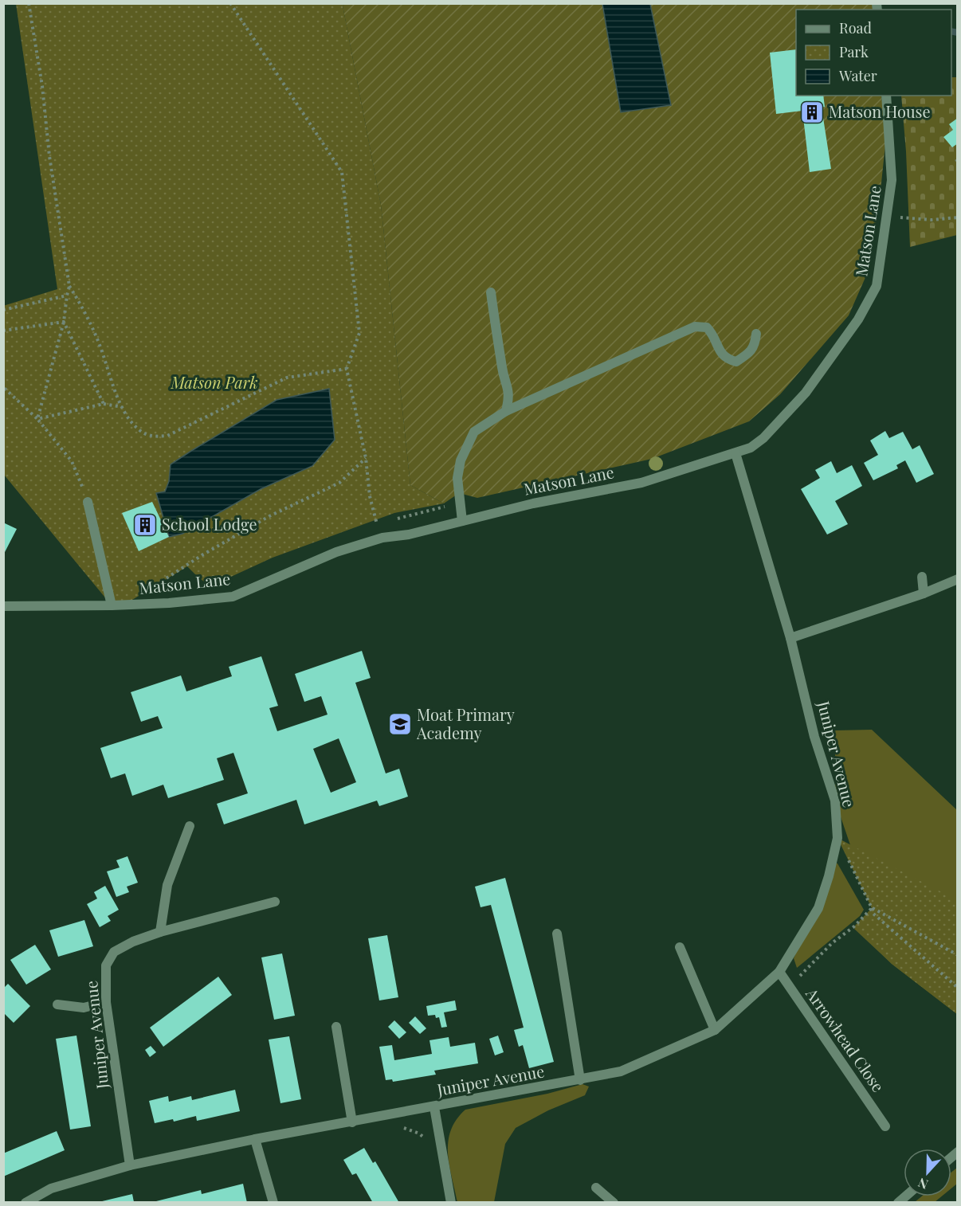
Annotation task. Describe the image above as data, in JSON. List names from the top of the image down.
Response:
{
  "streets": {
    "street": ["Matson Lane", "Juniper Avenue", "Arrowhead Close"]
  },
  "crossings": [
    ["Matson Lane", "Juniper Avenue"],
    ["Juniper Avenue", "Arrowhead Close"]
  ],
  "parks": ["Matson Park"],
  "places": {
    "building": ["Matson House", "School Lodge"],
    "school or university": ["Moat Primary Academy"]
  },
  "legend": ["Road", "Park", "Water"],
  "north": "bottom"
}
